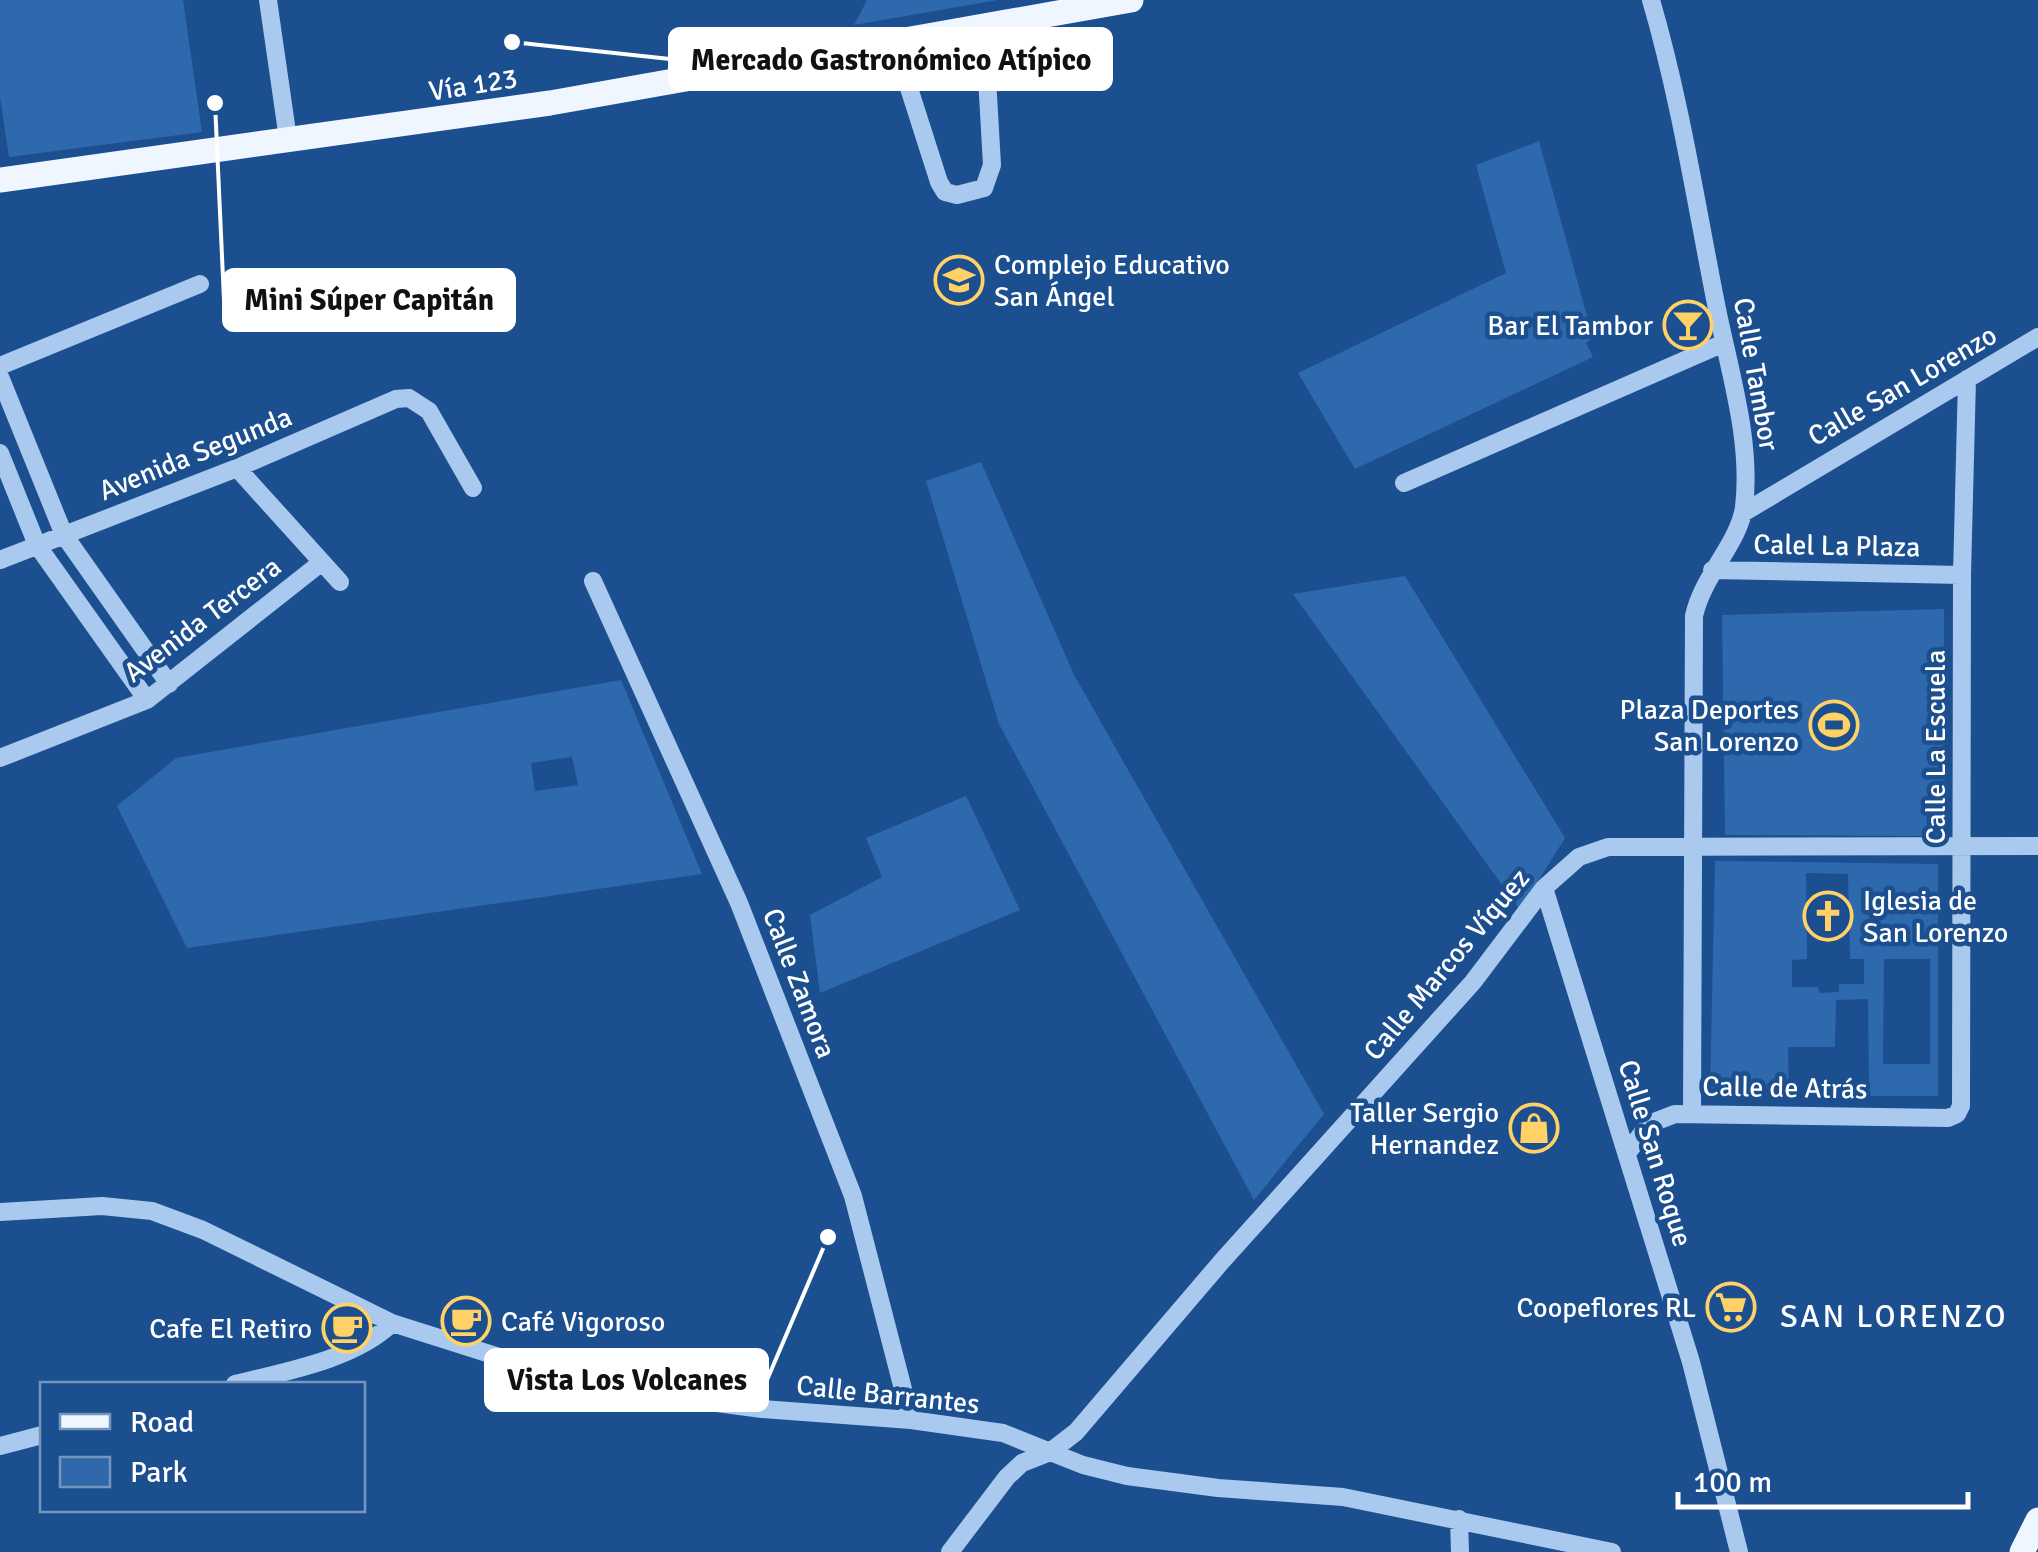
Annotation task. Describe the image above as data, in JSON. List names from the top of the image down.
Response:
{
  "streets": {
    "main road": ["Vía 123"],
    "street": [
      "Calle Tambor",
      "Calle San Lorenzo",
      "Avenida Segunda",
      "Calel La Plaza",
      "Avenida Tercera",
      "Calle La Escuela",
      "Calle Marcos Víquez",
      "Calle Zamora",
      "Calle de Atrás",
      "Calle San Roque",
      "Calle Barrantes"
    ]
  },
  "crossings": [
    ["Calle Tambor", "Calle San Lorenzo"],
    ["Calle Tambor", "Calel La Plaza"],
    ["Calle Tambor", "Calle Marcos Víquez"],
    ["Calle Tambor", "Calle de Atrás"],
    ["Calle San Lorenzo", "Calle La Escuela"],
    ["Calel La Plaza", "Calle La Escuela"],
    ["Calle La Escuela", "Calle Marcos Víquez"],
    ["Calle La Escuela", "Calle de Atrás"],
    ["Calle Marcos Víquez", "Calle San Roque"],
    ["Calle Marcos Víquez", "Calle Barrantes"],
    ["Calle Zamora", "Calle Barrantes"],
    ["Calle de Atrás", "Calle San Roque"]
  ],
  "districts": ["SAN LORENZO"],
  "places": {
    "other": ["Mercado Gastronómico Atípico", "Mini Súper Capitán", "Vista Los Volcanes"],
    "school or university": ["Complejo Educativo San Ángel"],
    "bar": ["Bar El Tambor"],
    "sports": ["Plaza Deportes San Lorenzo"],
    "church": ["Iglesia de San Lorenzo"],
    "shop": ["Taller Sergio Hernandez"],
    "supermarket": ["Coopeflores RL"],
    "cafe": ["Café Vigoroso", "Cafe El Retiro"]
  },
  "legend": ["Road", "Park"],
  "scale_bar": "100 m"
}
